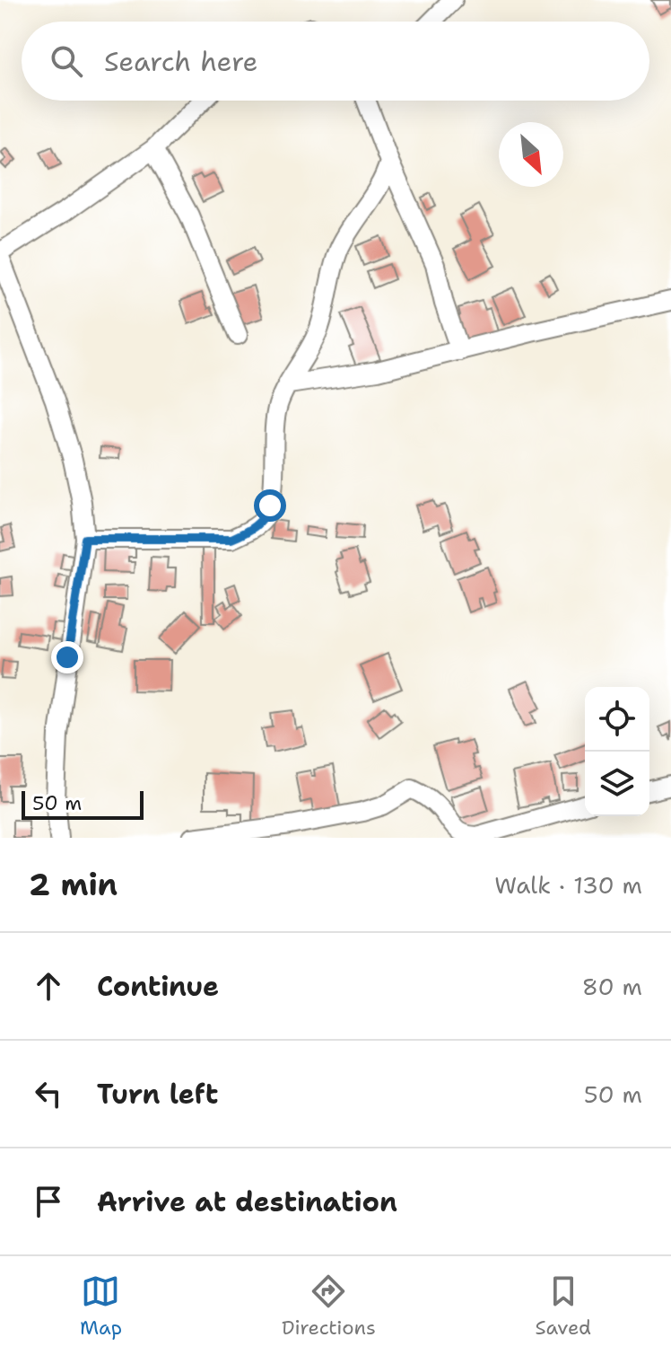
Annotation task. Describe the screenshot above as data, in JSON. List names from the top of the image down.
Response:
{
  "scale_bar": "50 m",
  "north": "bottom right",
  "page": {
    "search": "Search here",
    "scale": "50 m",
    "heading": ["2 min", "Walk · 130 m"],
    "list": [
      ["Continue", "80 m"],
      ["Turn left", "50 m"],
      "Arrive at destination"
    ],
    "nav": ["Map", "Directions", "Saved"]
  }
}
